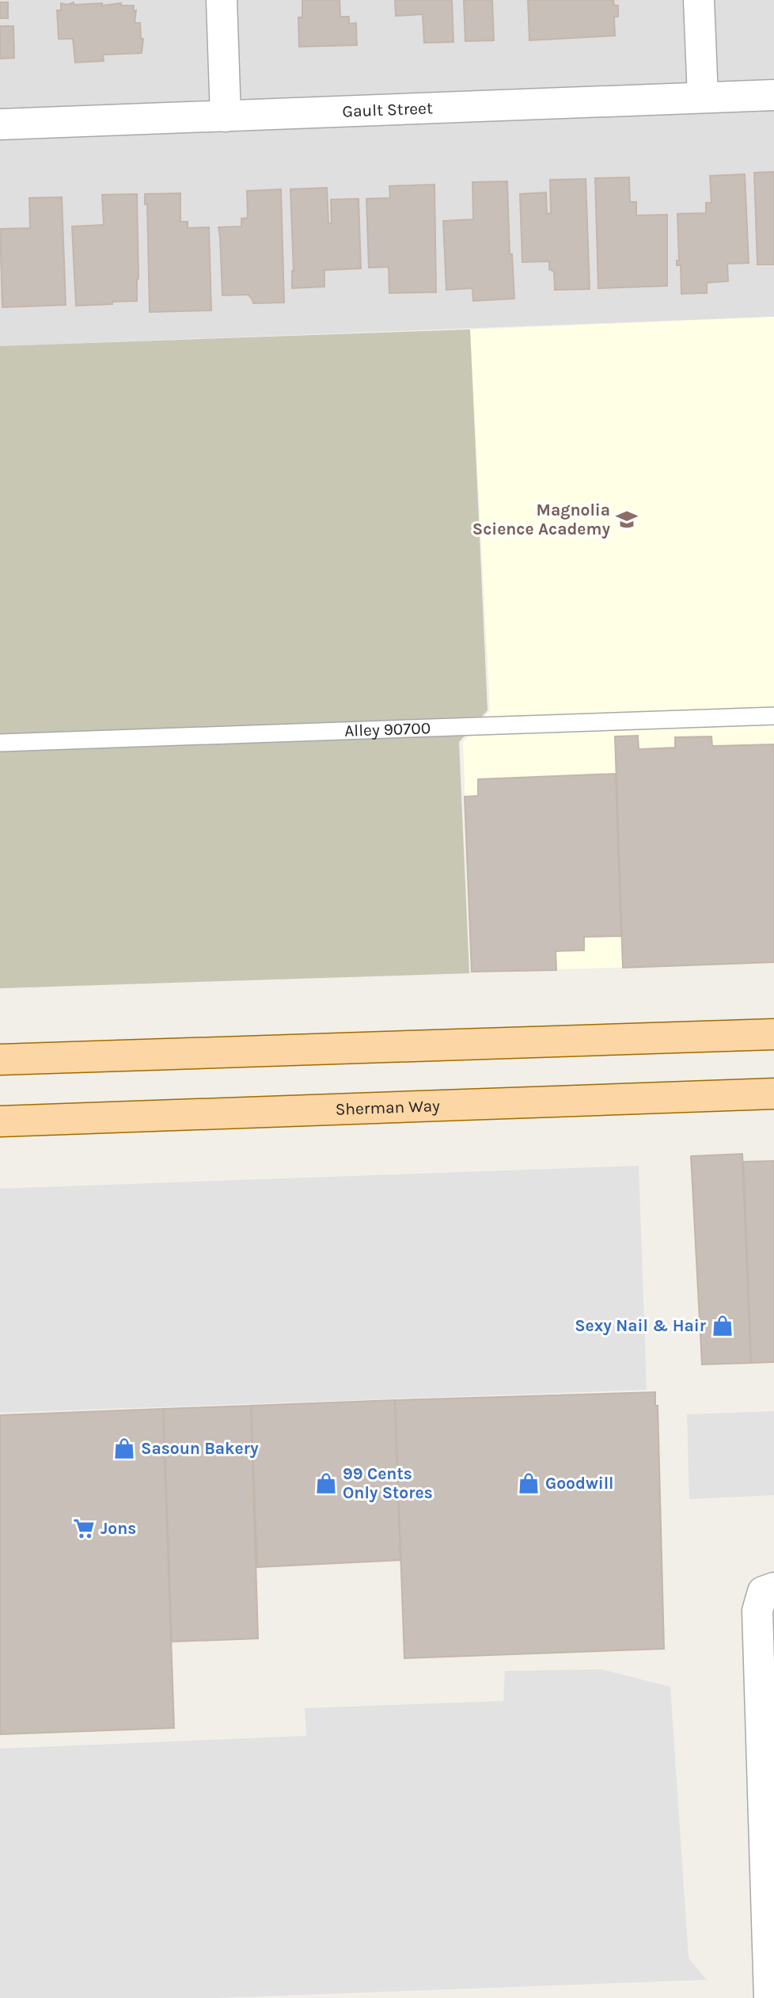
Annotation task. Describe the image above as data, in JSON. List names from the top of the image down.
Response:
{
  "streets": {
    "main road": ["Sherman Way"],
    "street": ["Gault Street"],
    "lane": ["Alley 90700"]
  },
  "places": {
    "school or university": ["Magnolia Science Academy"],
    "shop": [
      "Sexy Nail & Hair",
      "Sasoun Bakery",
      "99 Cents Only Stores",
      "Goodwill"
    ],
    "supermarket": ["Jons"]
  }
}
